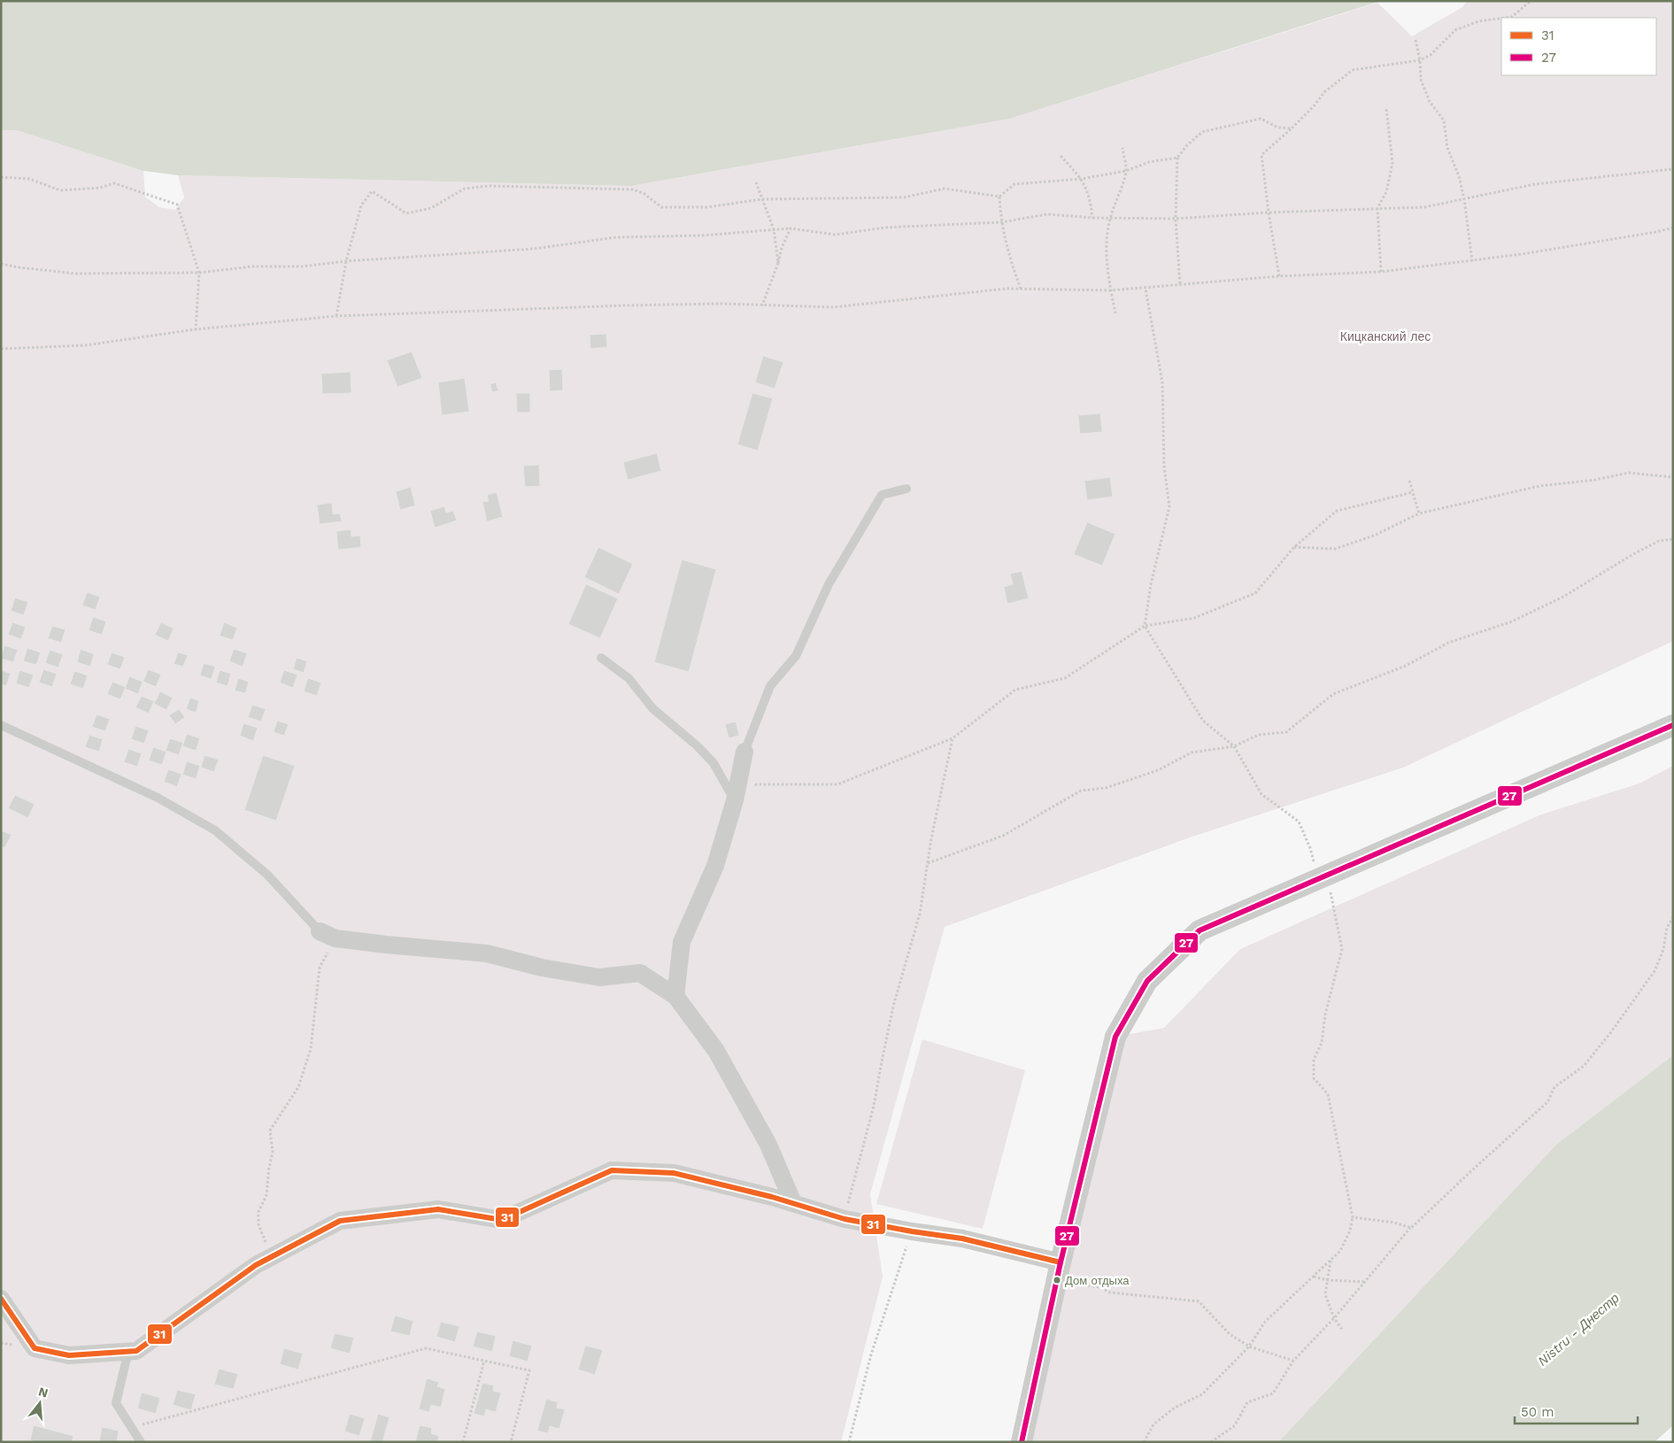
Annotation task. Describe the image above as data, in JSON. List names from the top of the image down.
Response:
{
  "water": ["Nistru - Днестр"],
  "parks": ["Кицканский лес"],
  "places": ["Дом отдыха"],
  "lines": ["transit line 27", "transit line 31"],
  "legend": ["31", "27"],
  "scale_bar": "50 m",
  "north": "top"
}
